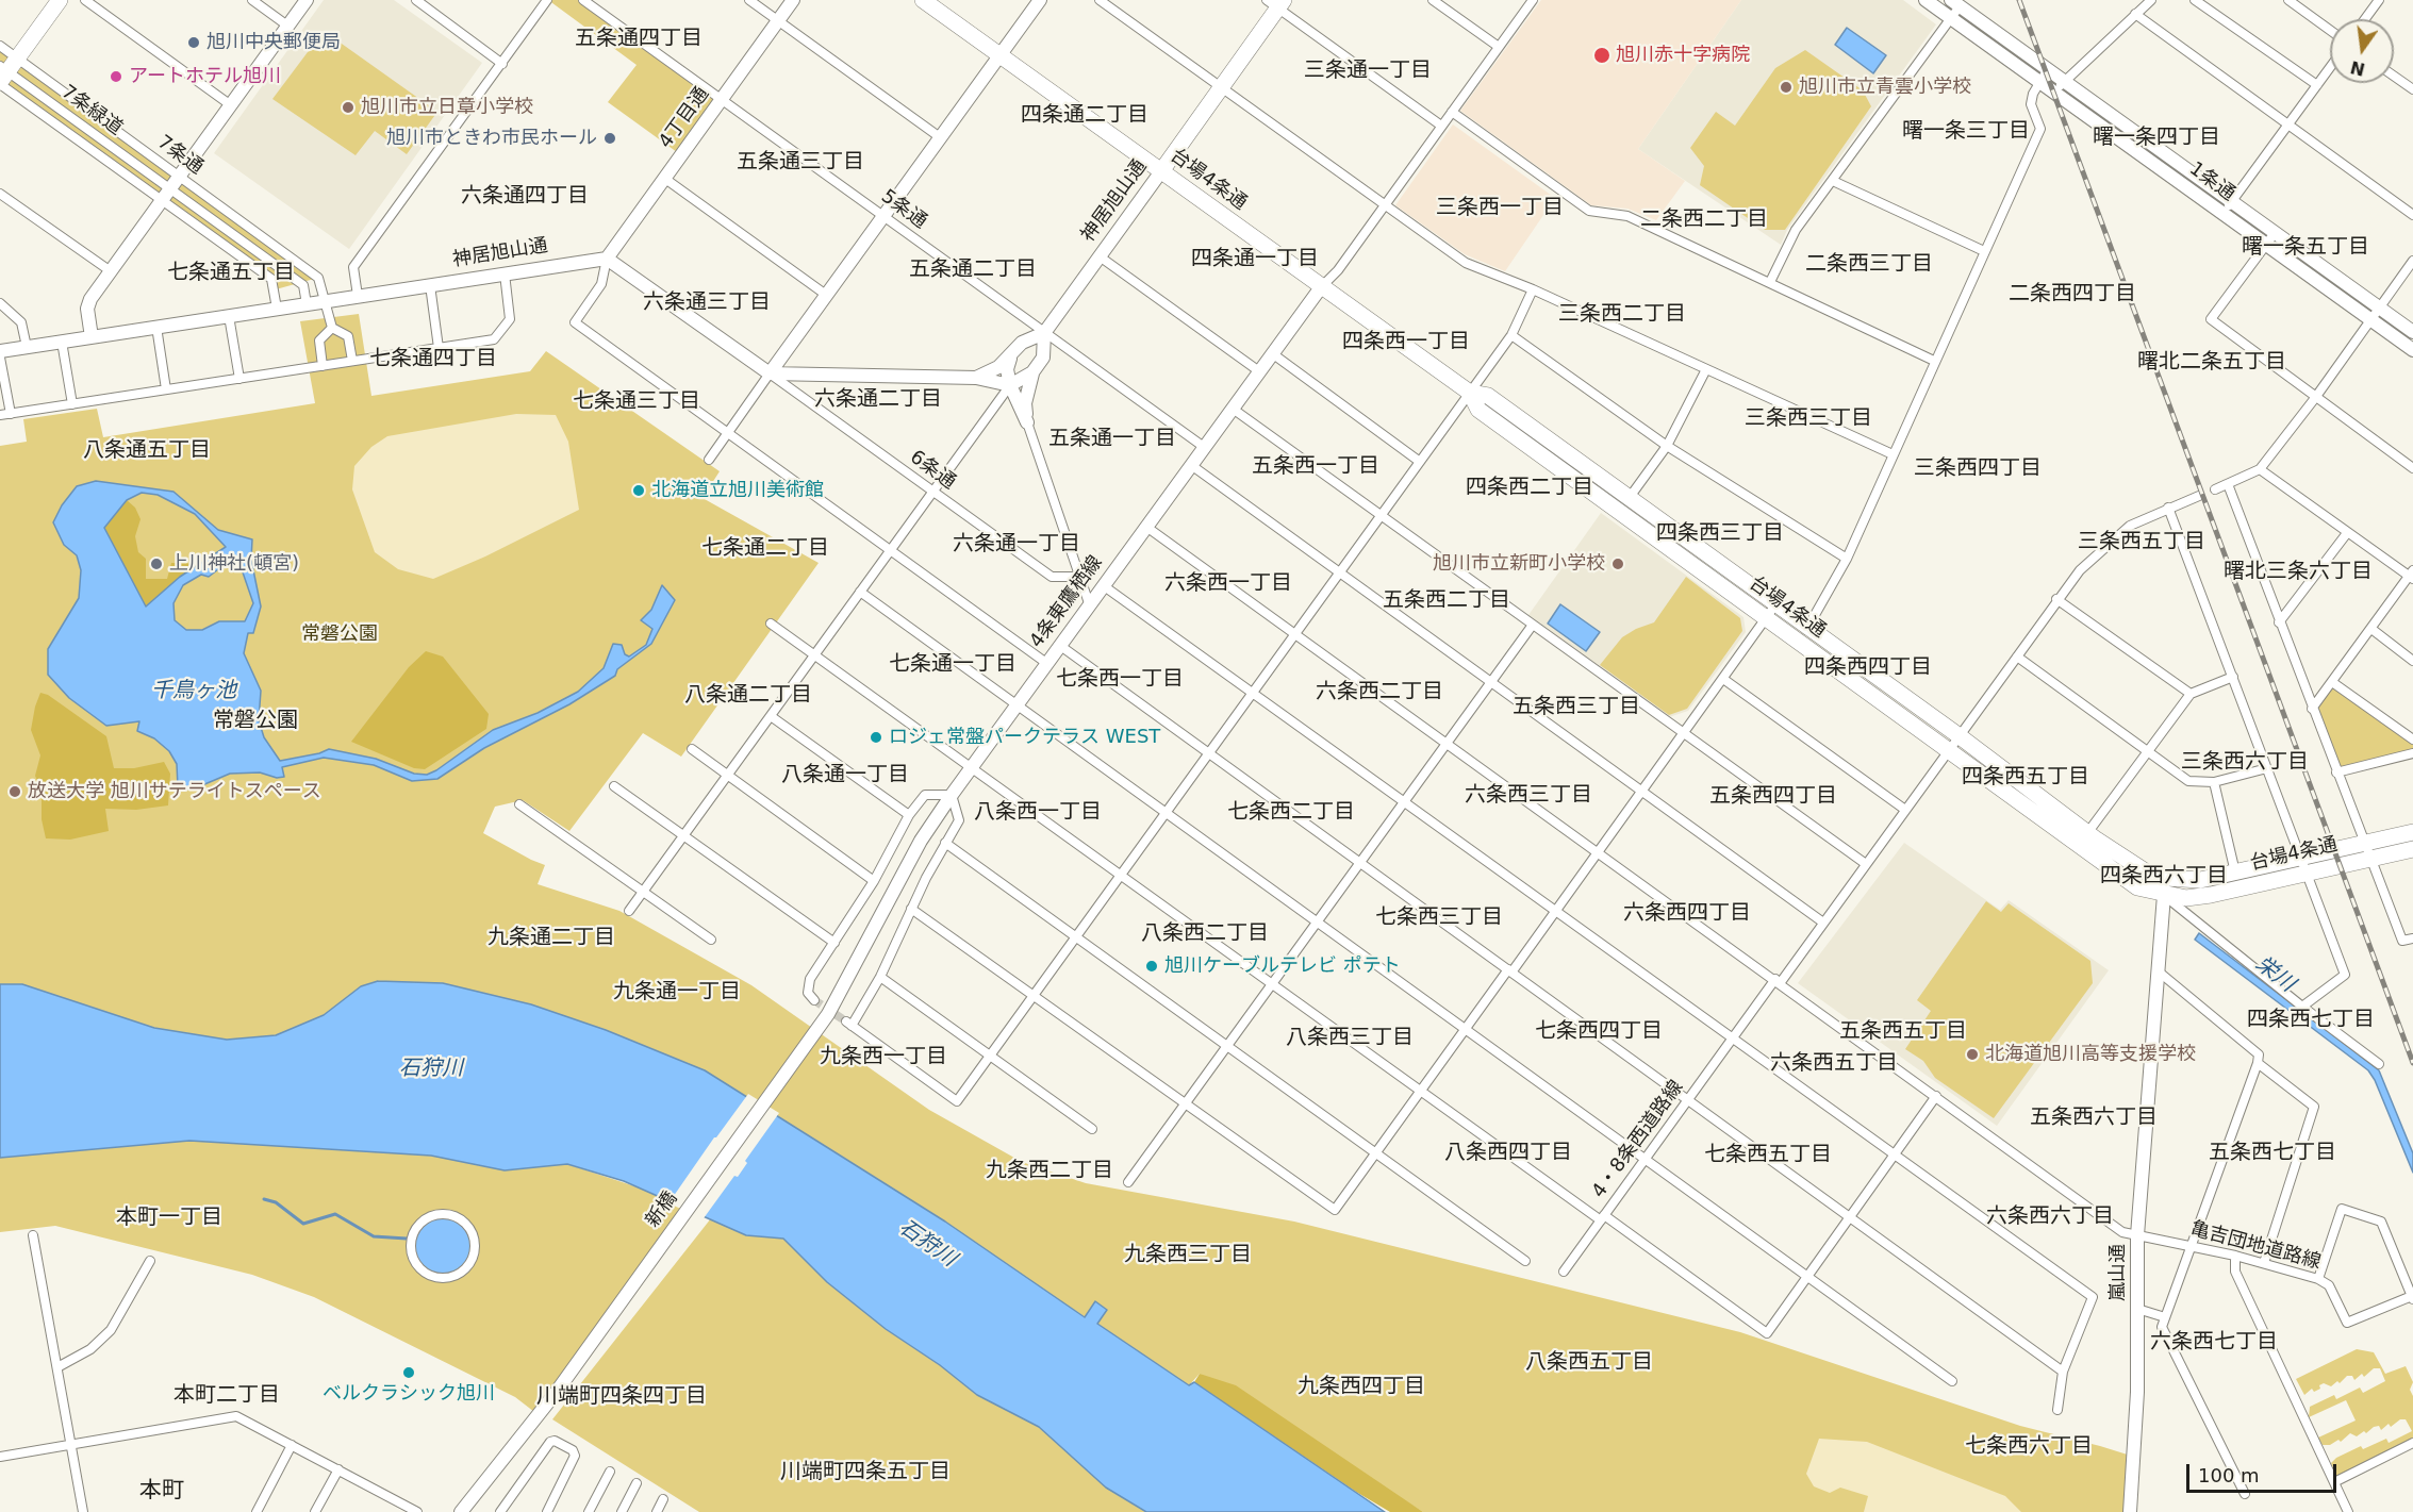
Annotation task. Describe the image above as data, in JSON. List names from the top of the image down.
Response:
{
  "streets": {
    "highway": ["台場4条通", "神居旭山通"],
    "street": [
      "7条緑道",
      "4丁目通",
      "7条通",
      "1条通",
      "5条通",
      "6条通",
      "4条東鷹栖線",
      "4・8条西道路線",
      "新橋",
      "亀吉団地道路線",
      "嵐山通"
    ]
  },
  "crossings": [
    ["7条緑道", "7条通"],
    ["7条緑道", "神居旭山通"],
    ["4丁目通", "神居旭山通"],
    ["4丁目通", "5条通"],
    ["7条通", "神居旭山通"],
    ["台場4条通", "神居旭山通"],
    ["台場4条通", "4条東鷹栖線"],
    ["台場4条通", "4・8条西道路線"],
    ["台場4条通", "嵐山通"],
    ["神居旭山通", "5条通"],
    ["神居旭山通", "6条通"],
    ["5条通", "4条東鷹栖線"],
    ["4条東鷹栖線", "4・8条西道路線"],
    ["4条東鷹栖線", "新橋"],
    ["4条東鷹栖線", "亀吉団地道路線"],
    ["4・8条西道路線", "亀吉団地道路線"],
    ["亀吉団地道路線", "嵐山通"]
  ],
  "districts": [
    "五条通四丁目",
    "三条通一丁目",
    "四条通二丁目",
    "曙一条三丁目",
    "曙一条四丁目",
    "五条通三丁目",
    "六条通四丁目",
    "三条西一丁目",
    "二条西二丁目",
    "曙一条五丁目",
    "四条通一丁目",
    "二条西三丁目",
    "五条通二丁目",
    "七条通五丁目",
    "二条西四丁目",
    "六条通三丁目",
    "三条西二丁目",
    "四条西一丁目",
    "七条通四丁目",
    "曙北二条五丁目",
    "六条通二丁目",
    "七条通三丁目",
    "三条西三丁目",
    "五条通一丁目",
    "八条通五丁目",
    "五条西一丁目",
    "三条西四丁目",
    "四条西二丁目",
    "四条西三丁目",
    "三条西五丁目",
    "六条通一丁目",
    "七条通二丁目",
    "曙北三条六丁目",
    "六条西一丁目",
    "五条西二丁目",
    "七条通一丁目",
    "四条西四丁目",
    "七条西一丁目",
    "六条西二丁目",
    "八条通二丁目",
    "五条西三丁目",
    "常磐公園",
    "三条西六丁目",
    "八条通一丁目",
    "四条西五丁目",
    "六条西三丁目",
    "五条西四丁目",
    "八条西一丁目",
    "七条西二丁目",
    "四条西六丁目",
    "六条西四丁目",
    "七条西三丁目",
    "八条西二丁目",
    "九条通二丁目",
    "九条通一丁目",
    "四条西七丁目",
    "七条西四丁目",
    "五条西五丁目",
    "八条西三丁目",
    "九条西一丁目",
    "六条西五丁目",
    "五条西六丁目",
    "八条西四丁目",
    "五条西七丁目",
    "七条西五丁目",
    "九条西二丁目",
    "六条西六丁目",
    "本町一丁目",
    "九条西三丁目",
    "六条西七丁目",
    "八条西五丁目",
    "九条西四丁目",
    "本町二丁目",
    "川端町四条四丁目",
    "七条西六丁目",
    "川端町四条五丁目",
    "本町"
  ],
  "water": ["千鳥ヶ池", "栄川", "石狩川"],
  "parks": ["常磐公園"],
  "places": [
    "旭川中央郵便局",
    "旭川赤十字病院",
    "アートホテル旭川",
    "旭川市立青雲小学校",
    "旭川市立日章小学校",
    "旭川市ときわ市民ホール",
    "北海道立旭川美術館",
    "上川神社(頓宮)",
    "旭川市立新町小学校",
    "ロジェ常盤パークテラス WEST",
    "放送大学 旭川サテライトスペース",
    "旭川ケーブルテレビ ポテト",
    "北海道旭川高等支援学校",
    "ベルクラシック旭川"
  ],
  "scale_bar": "100 m",
  "north": "bottom"
}
